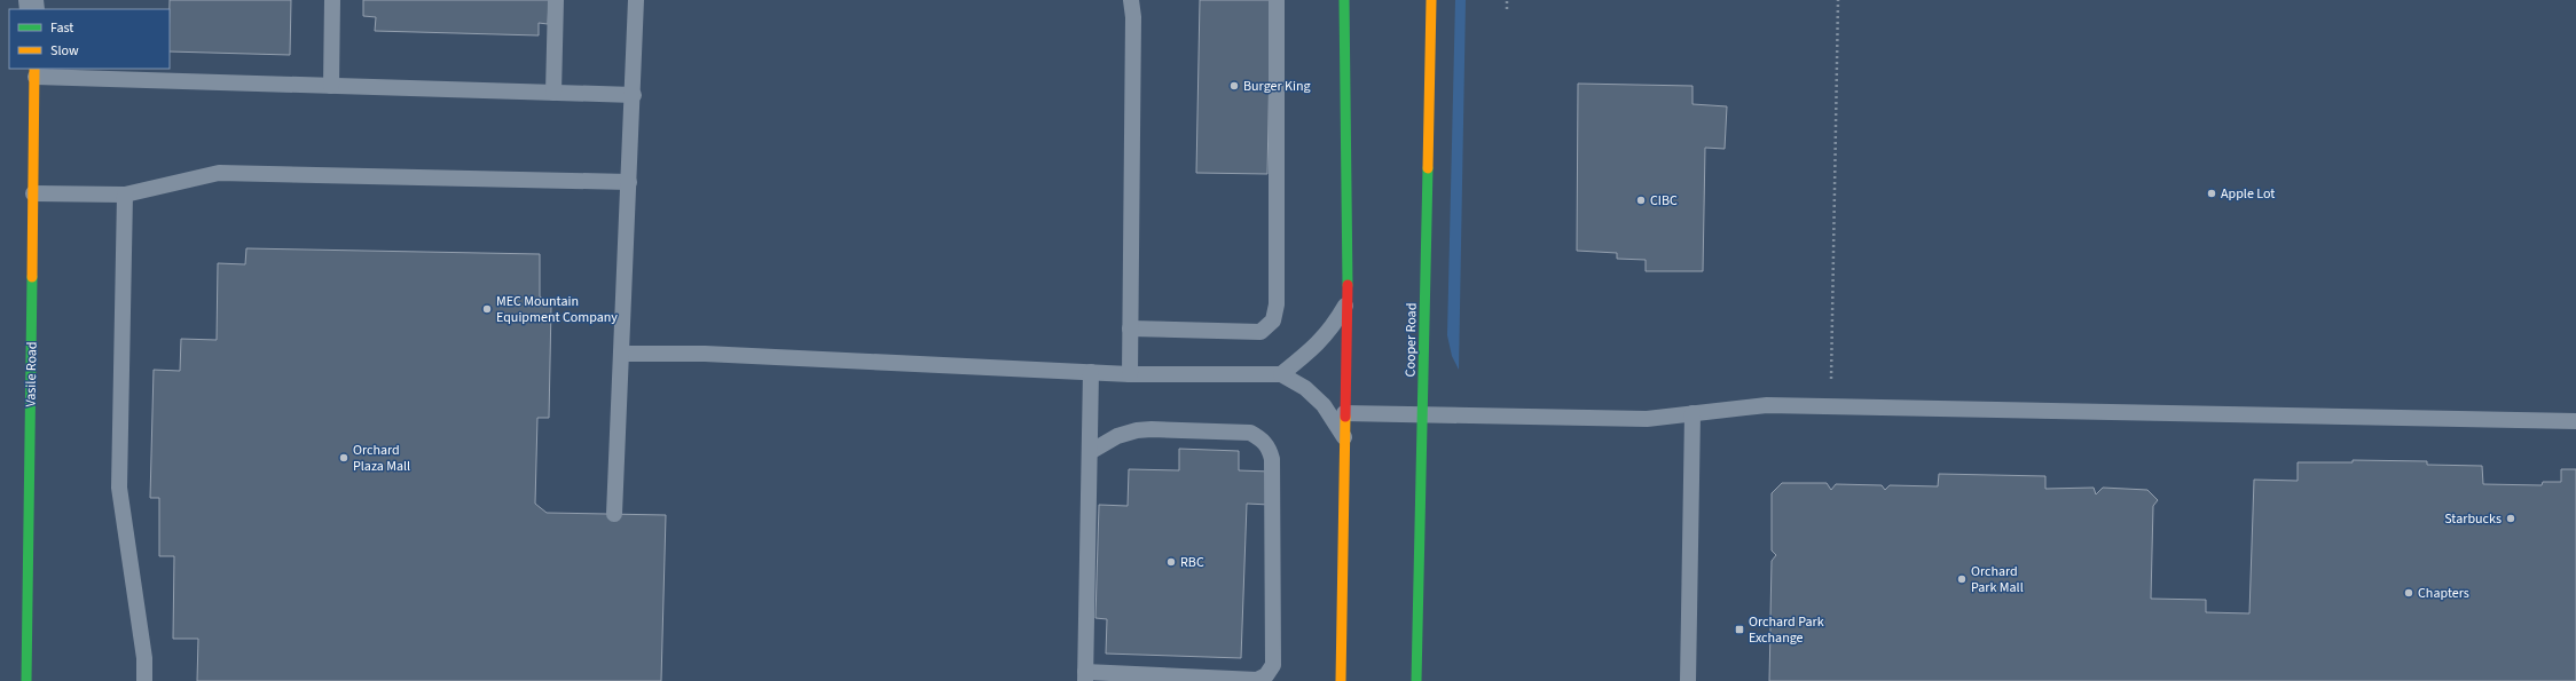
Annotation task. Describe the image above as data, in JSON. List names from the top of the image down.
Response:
{
  "streets": {
    "main road": ["Cooper Road", "Vasile Road"]
  },
  "places": {
    "other": [
      "Burger King",
      "Apple Lot",
      "CIBC",
      "MEC Mountain Equipment Company",
      "Orchard Plaza Mall",
      "Starbucks",
      "RBC",
      "Orchard Park Mall",
      "Chapters"
    ],
    "transit": ["Orchard Park Exchange"]
  },
  "legend": ["Fast", "Slow"]
}
